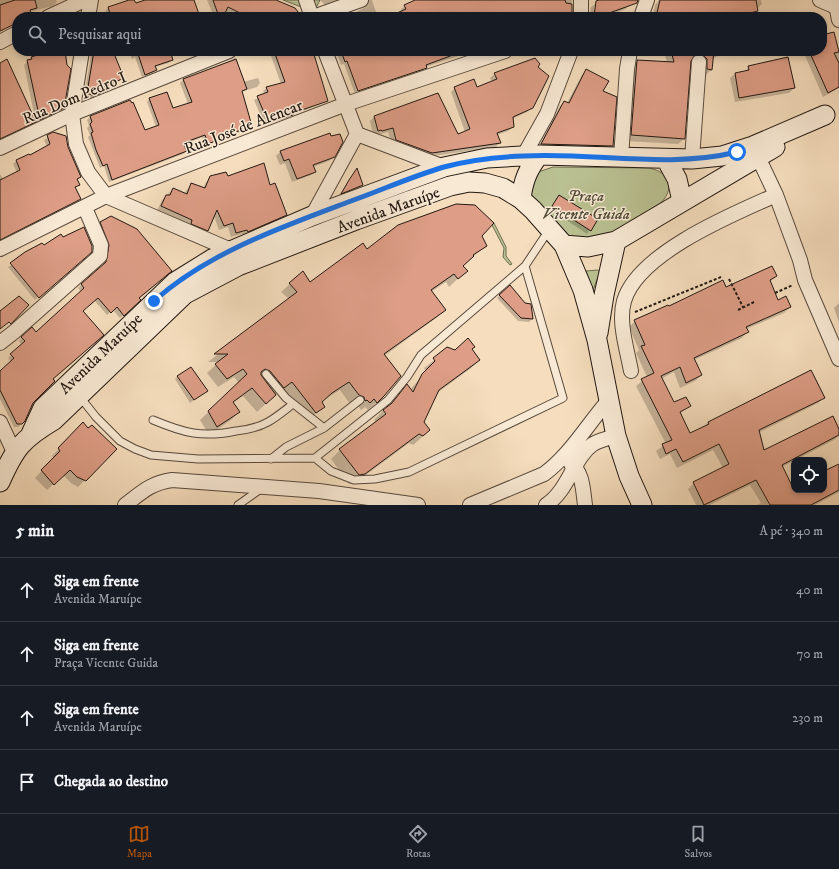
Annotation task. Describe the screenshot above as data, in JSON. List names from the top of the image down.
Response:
{
  "streets": {
    "main road": ["Avenida Maruípe"],
    "street": ["Rua Dom Pedro I", "Rua José de Alencar"]
  },
  "parks": ["Praça Vicente Guida"],
  "page": {
    "search": "Pesquisar aqui",
    "heading": ["5 min", "A pé · 340 m"],
    "list": [
      ["Siga em frente", "Avenida Maruípe", "40 m"],
      ["Siga em frente", "Praça Vicente Guida", "70 m"],
      ["Siga em frente", "Avenida Maruípe", "230 m"],
      "Chegada ao destino"
    ],
    "nav": ["Mapa", "Rotas", "Salvos"]
  }
}
